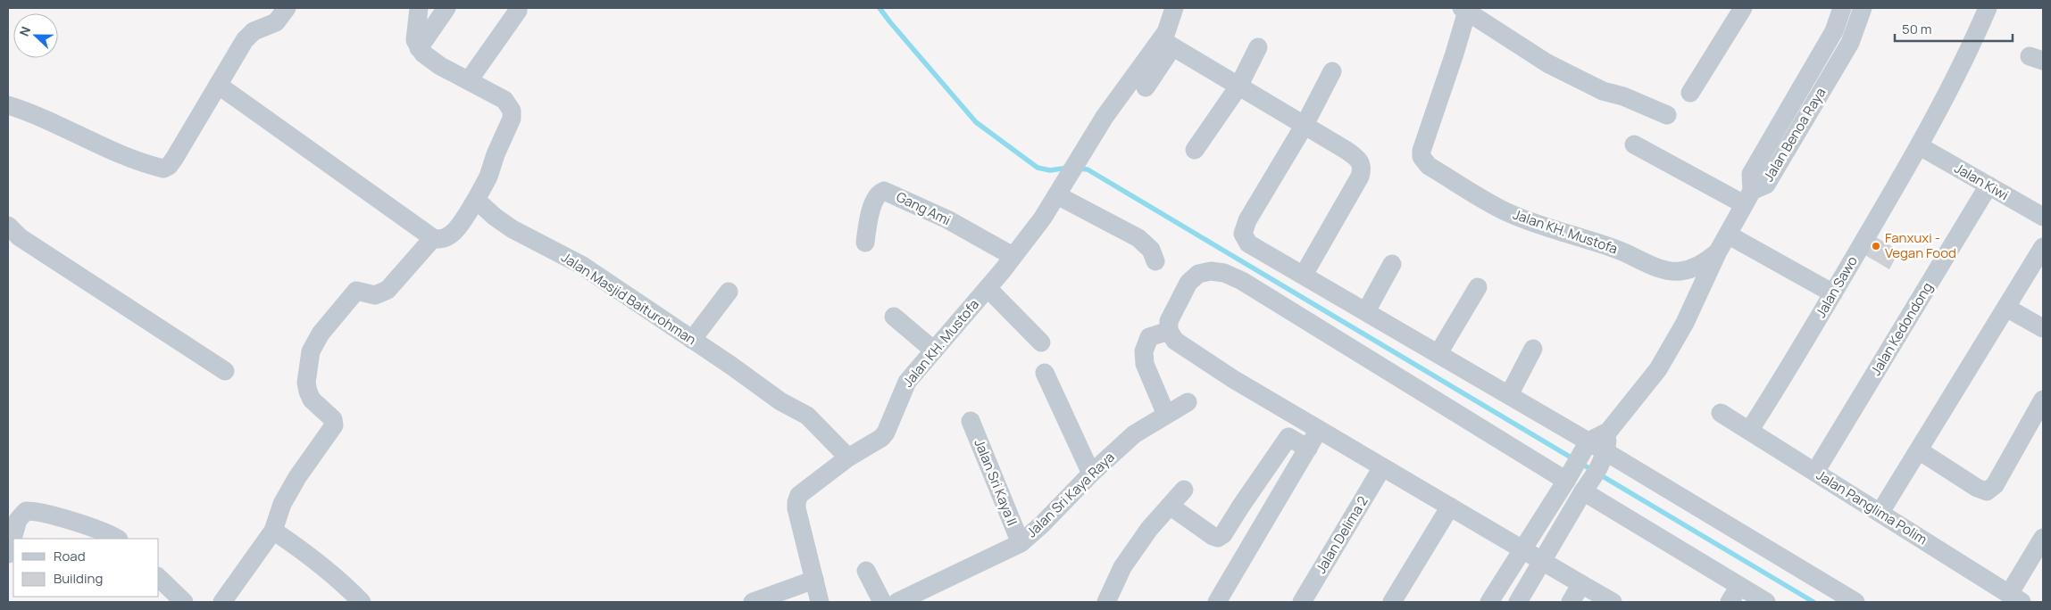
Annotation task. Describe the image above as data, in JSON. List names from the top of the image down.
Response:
{
  "streets": {
    "street": [
      "Jalan Benoa Raya",
      "Jalan Kiwi",
      "Gang Ami",
      "Jalan KH. Mustofa",
      "Jalan Sawo",
      "Jalan Masjid Baiturohman",
      "Jalan Kedondong",
      "Jalan Sri Kaya II",
      "Jalan Sri Kaya Raya",
      "Jalan Panglima Polim",
      "Jalan Delima 2"
    ]
  },
  "crossings": [
    ["Jalan Kiwi", "Jalan Sawo"],
    ["Jalan Kiwi", "Jalan Kedondong"],
    ["Gang Ami", "Jalan KH. Mustofa"],
    ["Jalan KH. Mustofa", "Jalan Masjid Baiturohman"],
    ["Jalan Sawo", "Jalan Panglima Polim"],
    ["Jalan Kedondong", "Jalan Panglima Polim"],
    ["Jalan Sri Kaya II", "Jalan Sri Kaya Raya"]
  ],
  "places": ["Fanxuxi - Vegan Food"],
  "legend": ["Road", "Building"],
  "scale_bar": "50 m",
  "north": "left"
}
